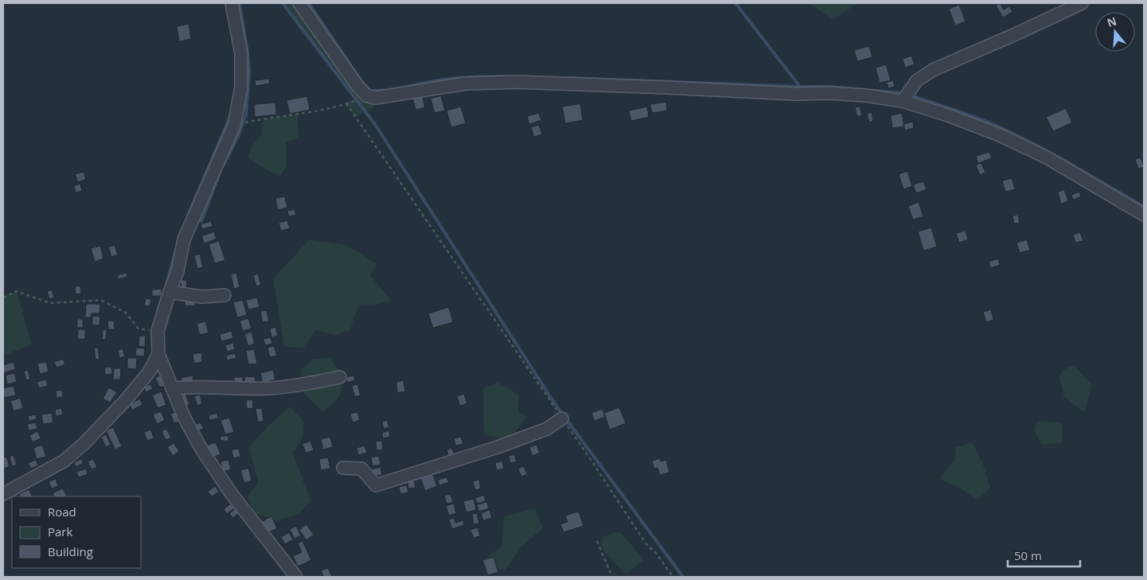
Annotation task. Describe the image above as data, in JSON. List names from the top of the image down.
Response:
{
  "legend": ["Road", "Park", "Building"],
  "scale_bar": "50 m",
  "north": "top"
}
